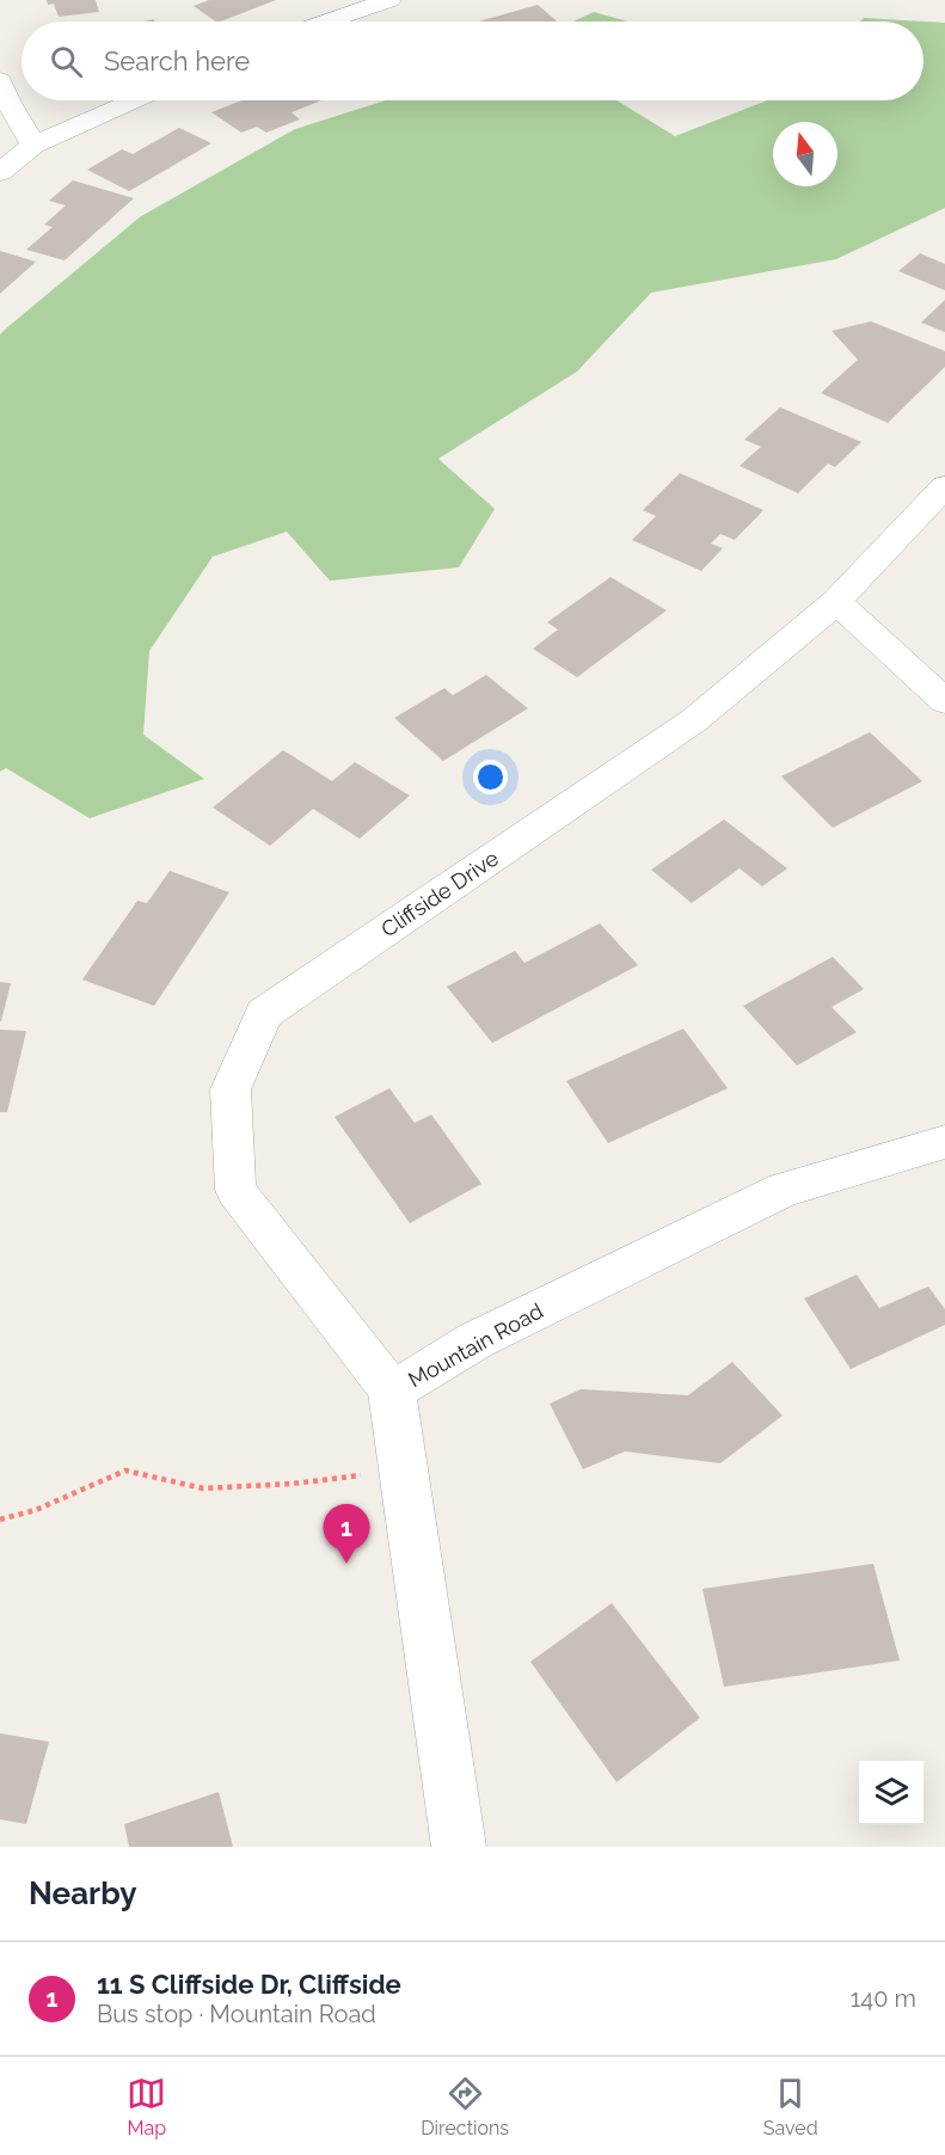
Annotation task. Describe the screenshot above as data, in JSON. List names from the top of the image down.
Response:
{
  "streets": {
    "street": ["Cliffside Drive", "Mountain Road"]
  },
  "crossings": [
    ["Cliffside Drive", "Mountain Road"]
  ],
  "north": "top",
  "page": {
    "search": "Search here",
    "pins": "1",
    "heading": "Nearby",
    "list": [
      {
        "mark": "1",
        "name": "11 S Cliffside Dr, Cliffside",
        "note": "Bus stop · Mountain Road",
        "value": "140 m"
      }
    ],
    "nav": ["Map", "Directions", "Saved"]
  }
}
